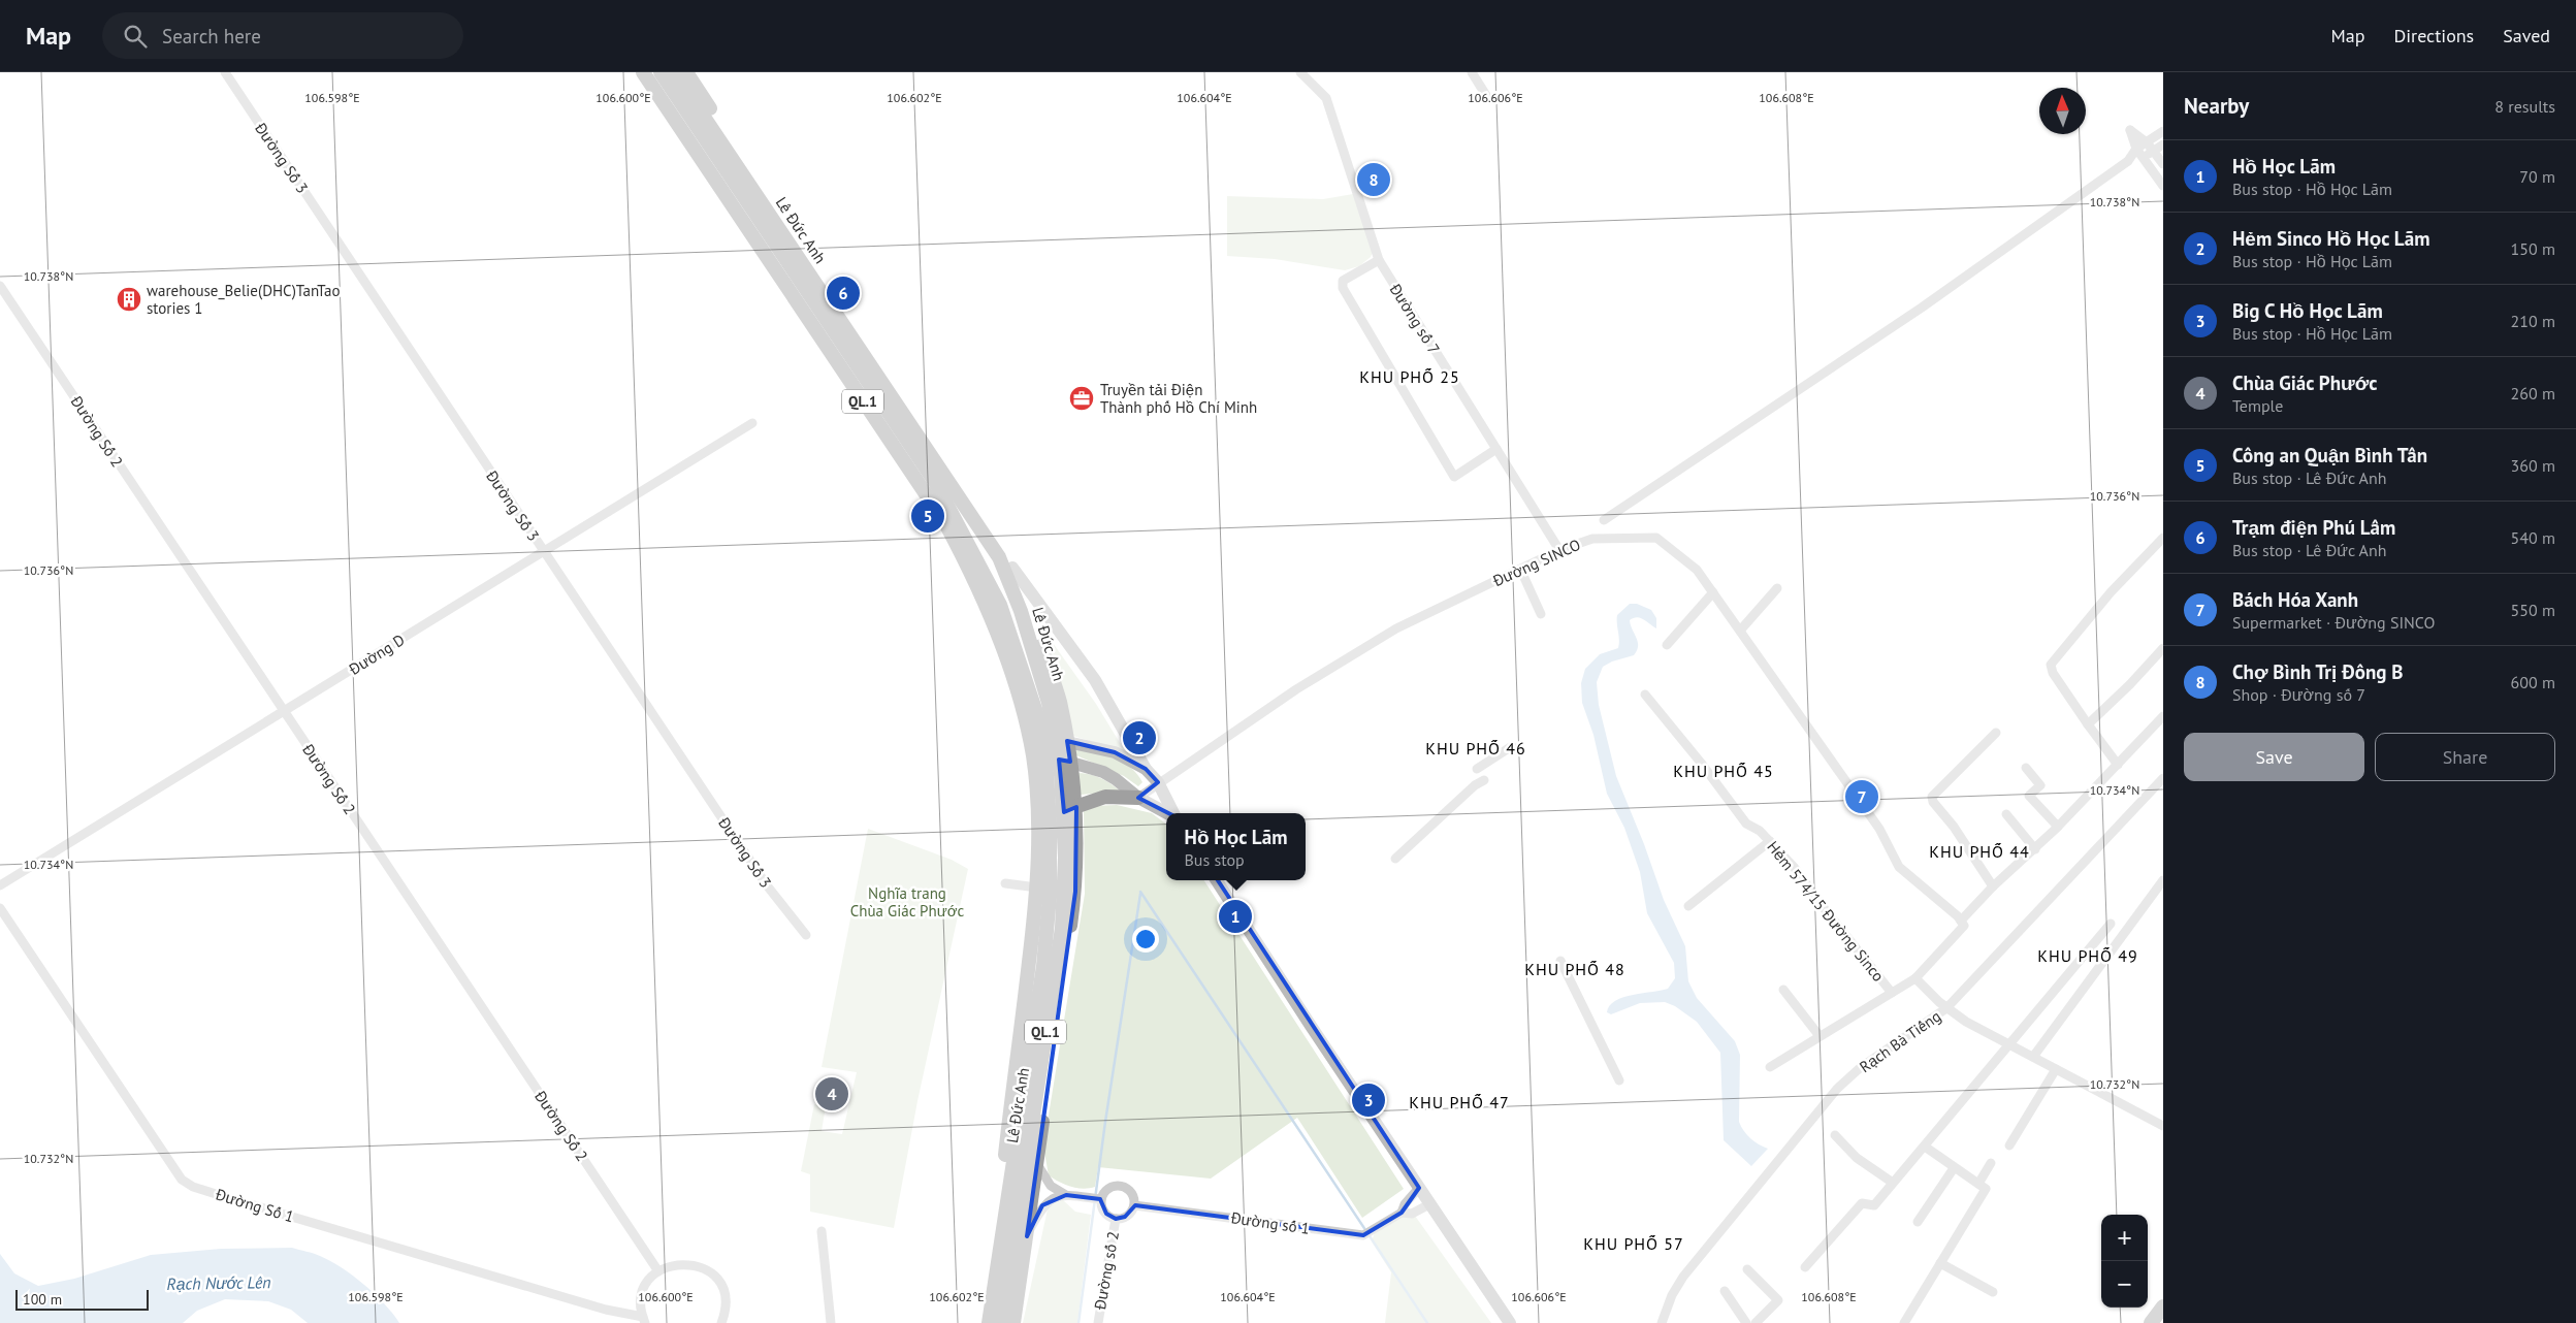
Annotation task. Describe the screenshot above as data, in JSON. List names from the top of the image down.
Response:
{
  "streets": {
    "highway": ["Lê Đức Anh", "QL.1"],
    "street": [
      "Đường Số 3",
      "Đường số 7",
      "Đường Số 2",
      "Đường SINCO",
      "Đường D",
      "Hẻm 574/15 Đường Sinco",
      "Rạch Bà Tiếng",
      "Đường Số 1",
      "Đường số 1",
      "Đường số 2"
    ]
  },
  "crossings": [
    ["Đường Số 3", "Đường D"],
    ["Đường số 7", "Đường SINCO"],
    ["Đường Số 2", "Đường D"],
    ["Đường SINCO", "Hẻm 574/15 Đường Sinco"],
    ["Đường số 1", "Đường số 2"]
  ],
  "districts": [
    "KHU PHỐ 25",
    "KHU PHỐ 46",
    "KHU PHỐ 45",
    "KHU PHỐ 44",
    "KHU PHỐ 49",
    "KHU PHỐ 48",
    "KHU PHỐ 47",
    "KHU PHỐ 57"
  ],
  "water": ["Rạch Nước Lên"],
  "parks": ["Nghĩa trang Chùa Giác Phước"],
  "places": {
    "building": ["warehouse_Belie(DHC)TanTao stories 1"],
    "office": ["Truyền tải Điện Thành phố Hồ Chí Minh"]
  },
  "scale_bar": "100 m",
  "north": "top",
  "page": {
    "header": "Map",
    "search": "Search here",
    "nav": ["Map", "Directions", "Saved"],
    "heading": ["Nearby", "8 results"],
    "list": [
      {
        "mark": "1",
        "name": "Hồ Học Lãm",
        "note": "Bus stop · Hồ Học Lãm",
        "value": "70 m"
      },
      {
        "mark": "2",
        "name": "Hẻm Sinco Hồ Học Lãm",
        "note": "Bus stop · Hồ Học Lãm",
        "value": "150 m"
      },
      {
        "mark": "3",
        "name": "Big C Hồ Học Lãm",
        "note": "Bus stop · Hồ Học Lãm",
        "value": "210 m"
      },
      {
        "mark": "4",
        "name": "Chùa Giác Phước",
        "note": "Temple",
        "value": "260 m"
      },
      {
        "mark": "5",
        "name": "Công an Quận Bình Tân",
        "note": "Bus stop · Lê Đức Anh",
        "value": "360 m"
      },
      {
        "mark": "6",
        "name": "Trạm điện Phú Lâm",
        "note": "Bus stop · Lê Đức Anh",
        "value": "540 m"
      },
      {
        "mark": "7",
        "name": "Bách Hóa Xanh",
        "note": "Supermarket · Đường SINCO",
        "value": "550 m"
      },
      {
        "mark": "8",
        "name": "Chợ Bình Trị Đông B",
        "note": "Shop · Đường số 7",
        "value": "600 m"
      }
    ],
    "pins": [
      "8",
      "6",
      "5",
      "2",
      "7",
      "1",
      "4",
      "3"
    ],
    "buttons": ["Save", "Share"],
    "popup": ["Hồ Học Lãm", "Bus stop"],
    "map_buttons": ["+", "−"],
    "scale": "100 m"
  },
  "coordinates": [
    "106.598°E",
    "106.600°E",
    "106.602°E",
    "106.604°E",
    "106.606°E",
    "106.608°E",
    "10.738°N",
    "10.736°N",
    "10.734°N",
    "10.732°N"
  ]
}
